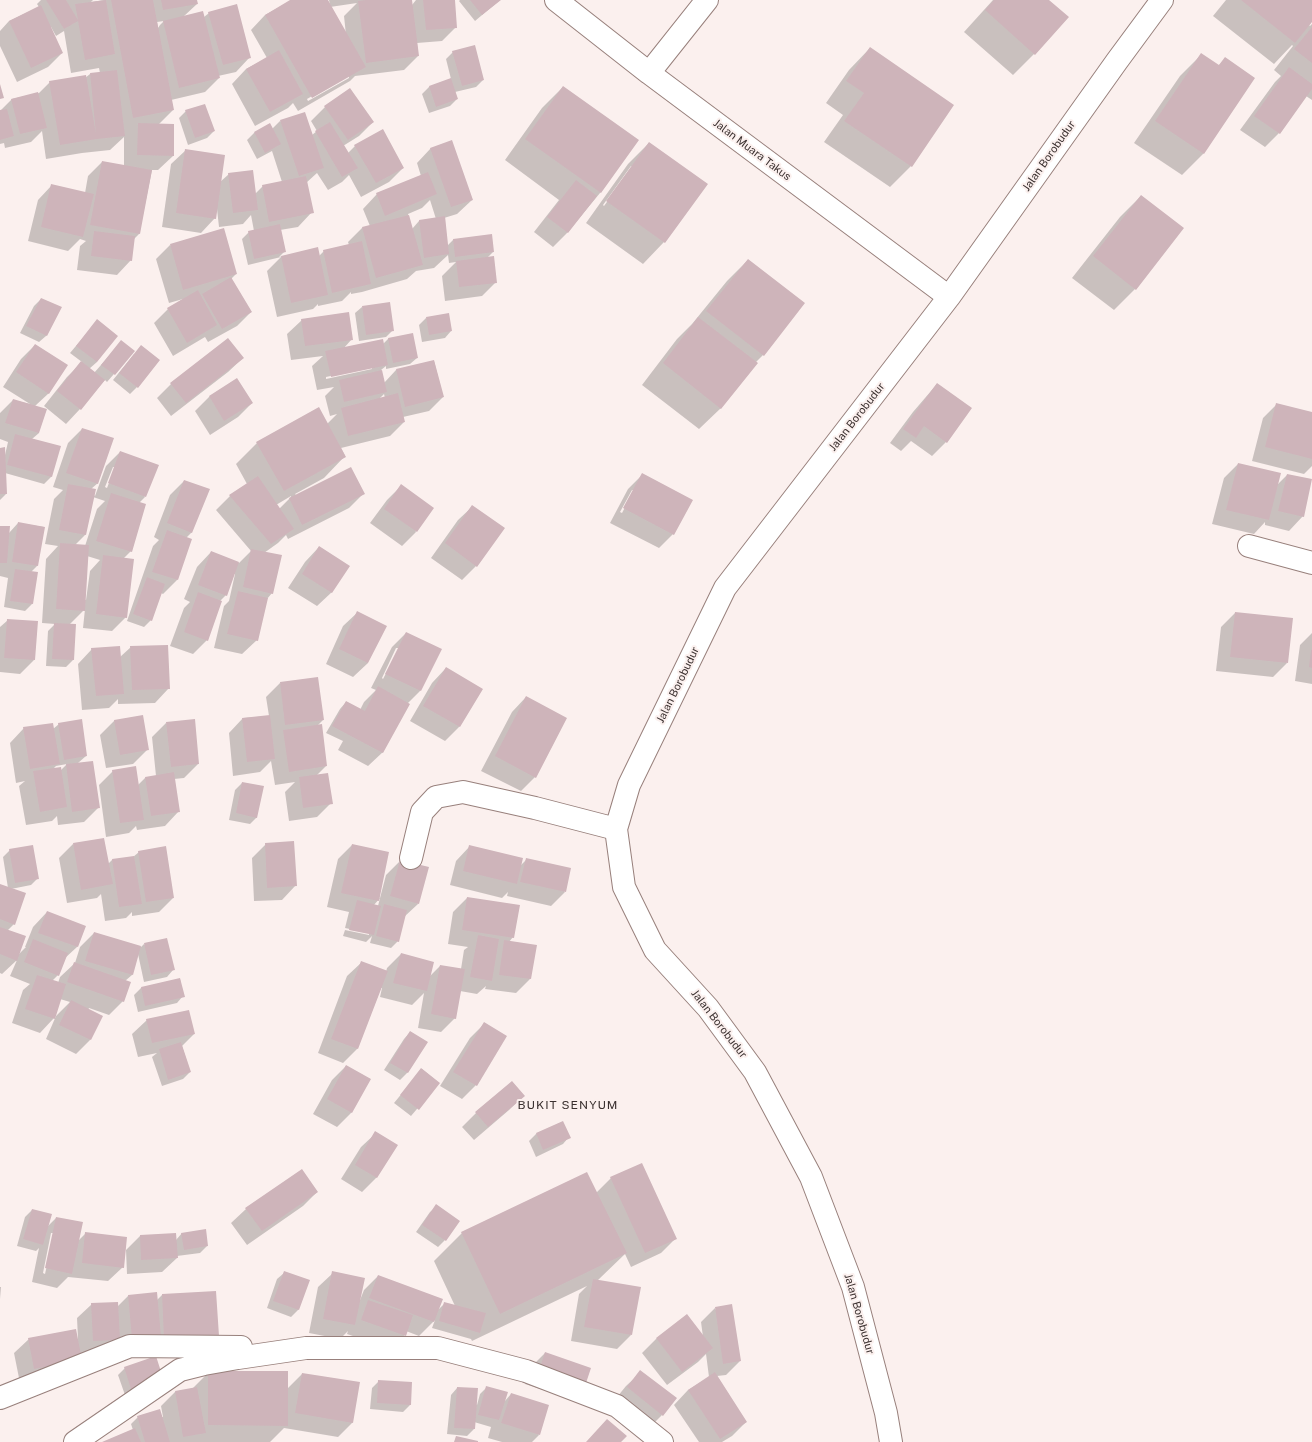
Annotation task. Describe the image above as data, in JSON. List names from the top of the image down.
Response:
{
  "streets": {
    "street": ["Jalan Muara Takus", "Jalan Borobudur"]
  },
  "crossings": [
    ["Jalan Muara Takus", "Jalan Borobudur"]
  ],
  "districts": ["BUKIT SENYUM"]
}
